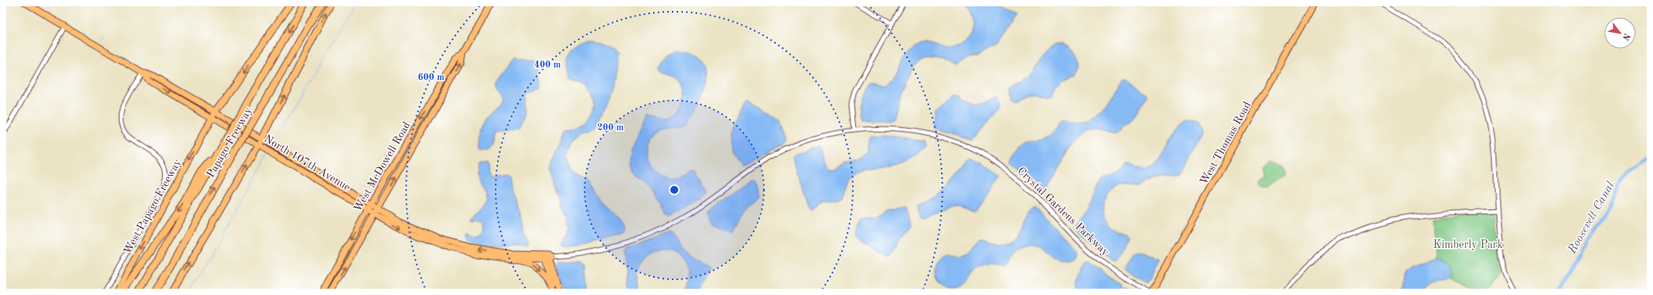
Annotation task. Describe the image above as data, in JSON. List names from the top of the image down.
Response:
{
  "streets": {
    "highway": ["Papago Freeway"],
    "main road": [
      "West Thomas Road",
      "North 107th Avenue",
      "West McDowell Road",
      "West Papago Freeway"
    ],
    "street": ["Crystal Gardens Parkway"]
  },
  "crossings": [
    ["North 107th Avenue", "West McDowell Road"],
    ["North 107th Avenue", "West Papago Freeway"],
    ["North 107th Avenue", "Crystal Gardens Parkway"]
  ],
  "one_way": ["West Papago Freeway"],
  "water": ["Roosevelt Canal"],
  "parks": ["Kimberly Park"],
  "north": "bottom right",
  "rings": ["400 m", "600 m", "200 m"]
}
